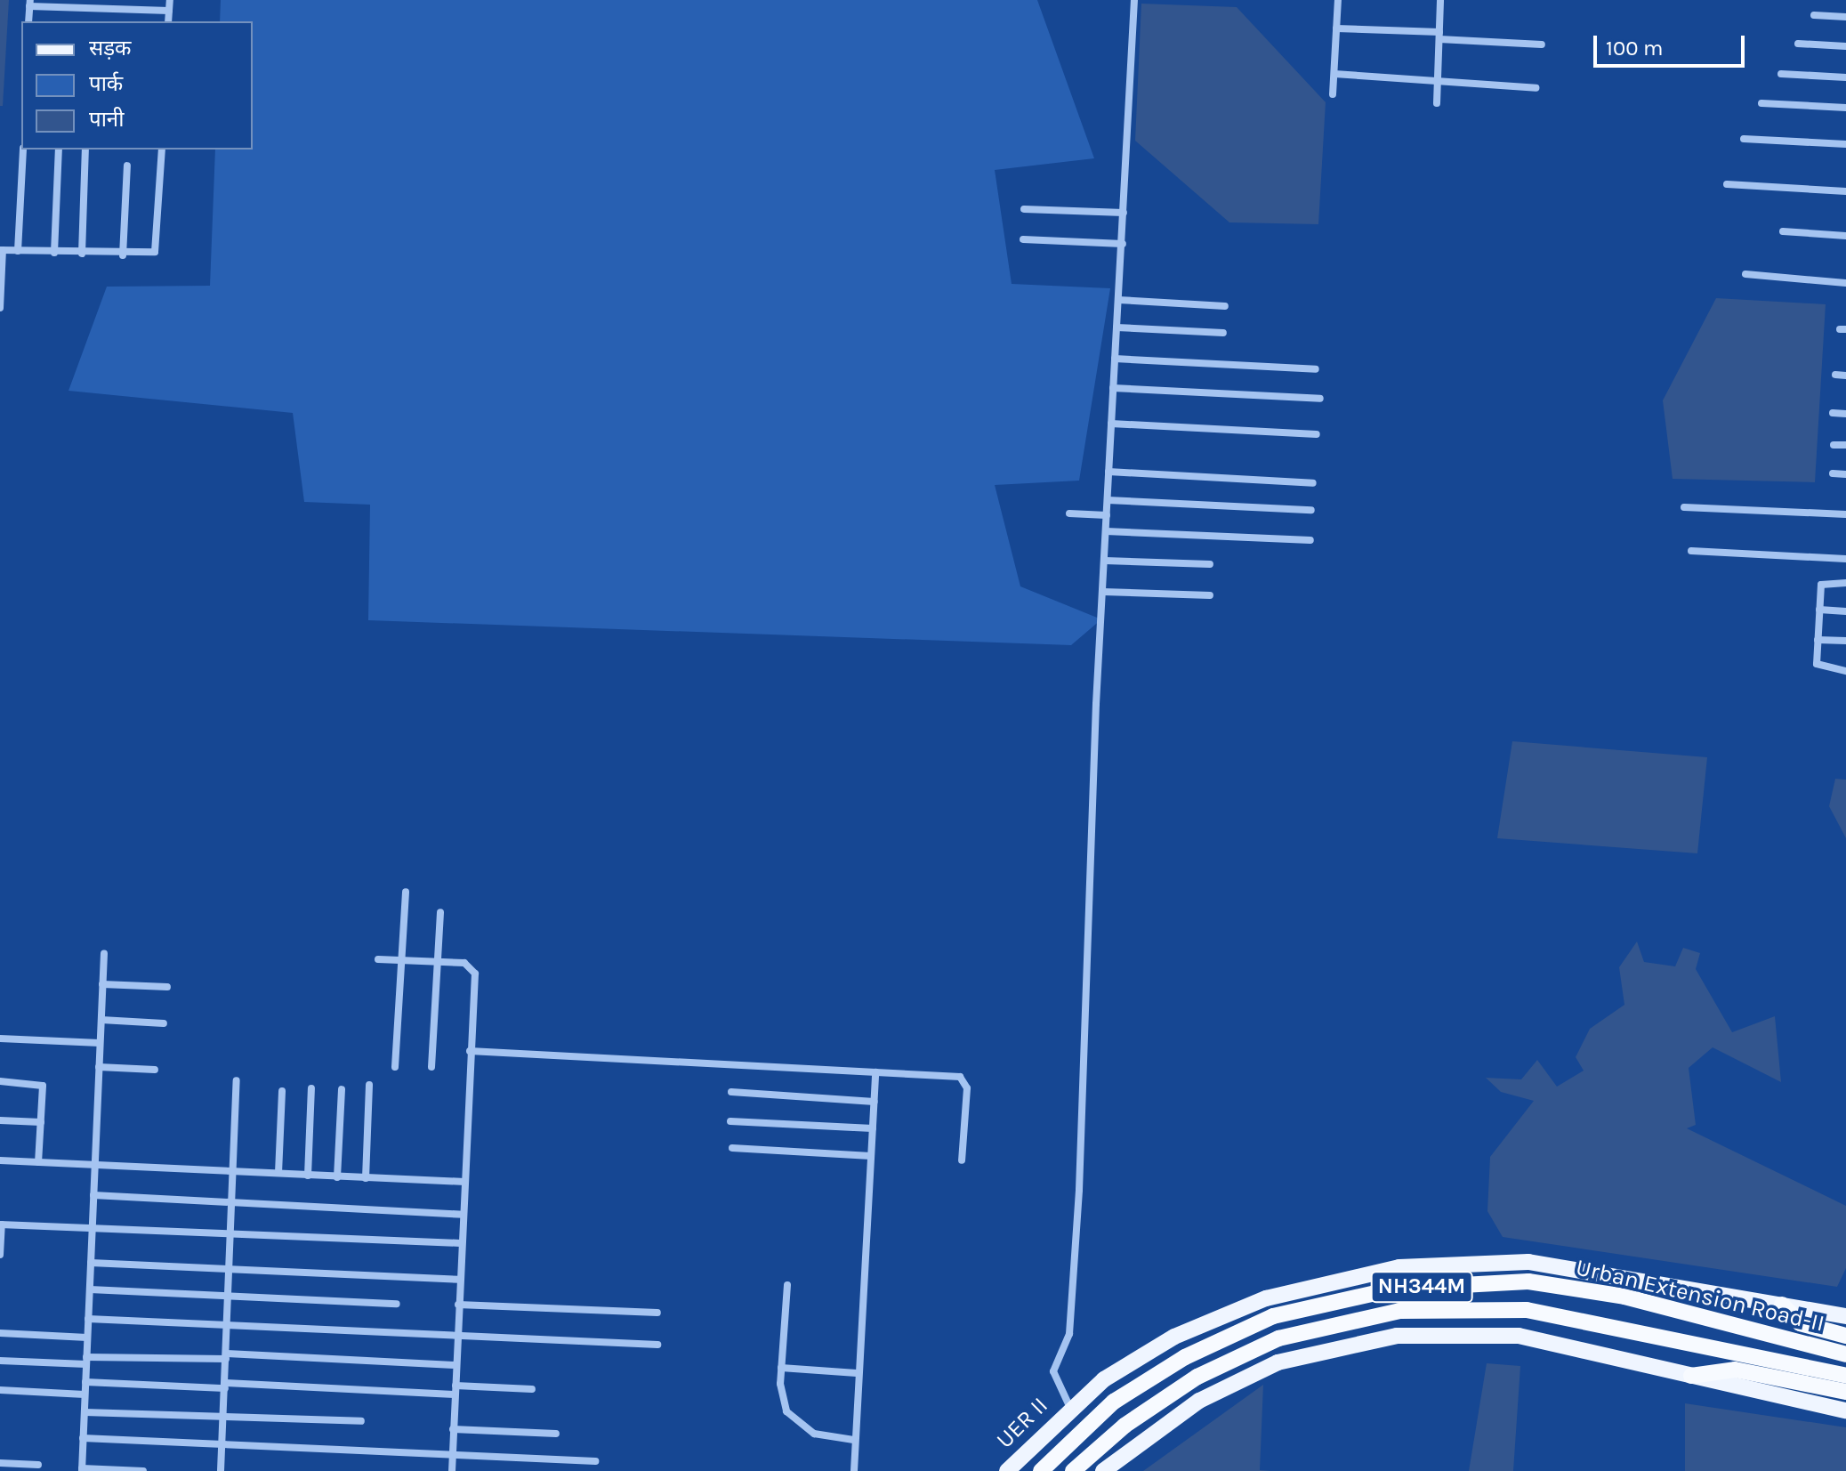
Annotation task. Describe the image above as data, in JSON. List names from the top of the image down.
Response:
{
  "streets": {
    "highway": ["NH344M", "Urban Extension Road-II"],
    "main road": ["UER II"]
  },
  "legend": ["सड़क", "पार्क", "पानी"],
  "scale_bar": "100 m"
}
